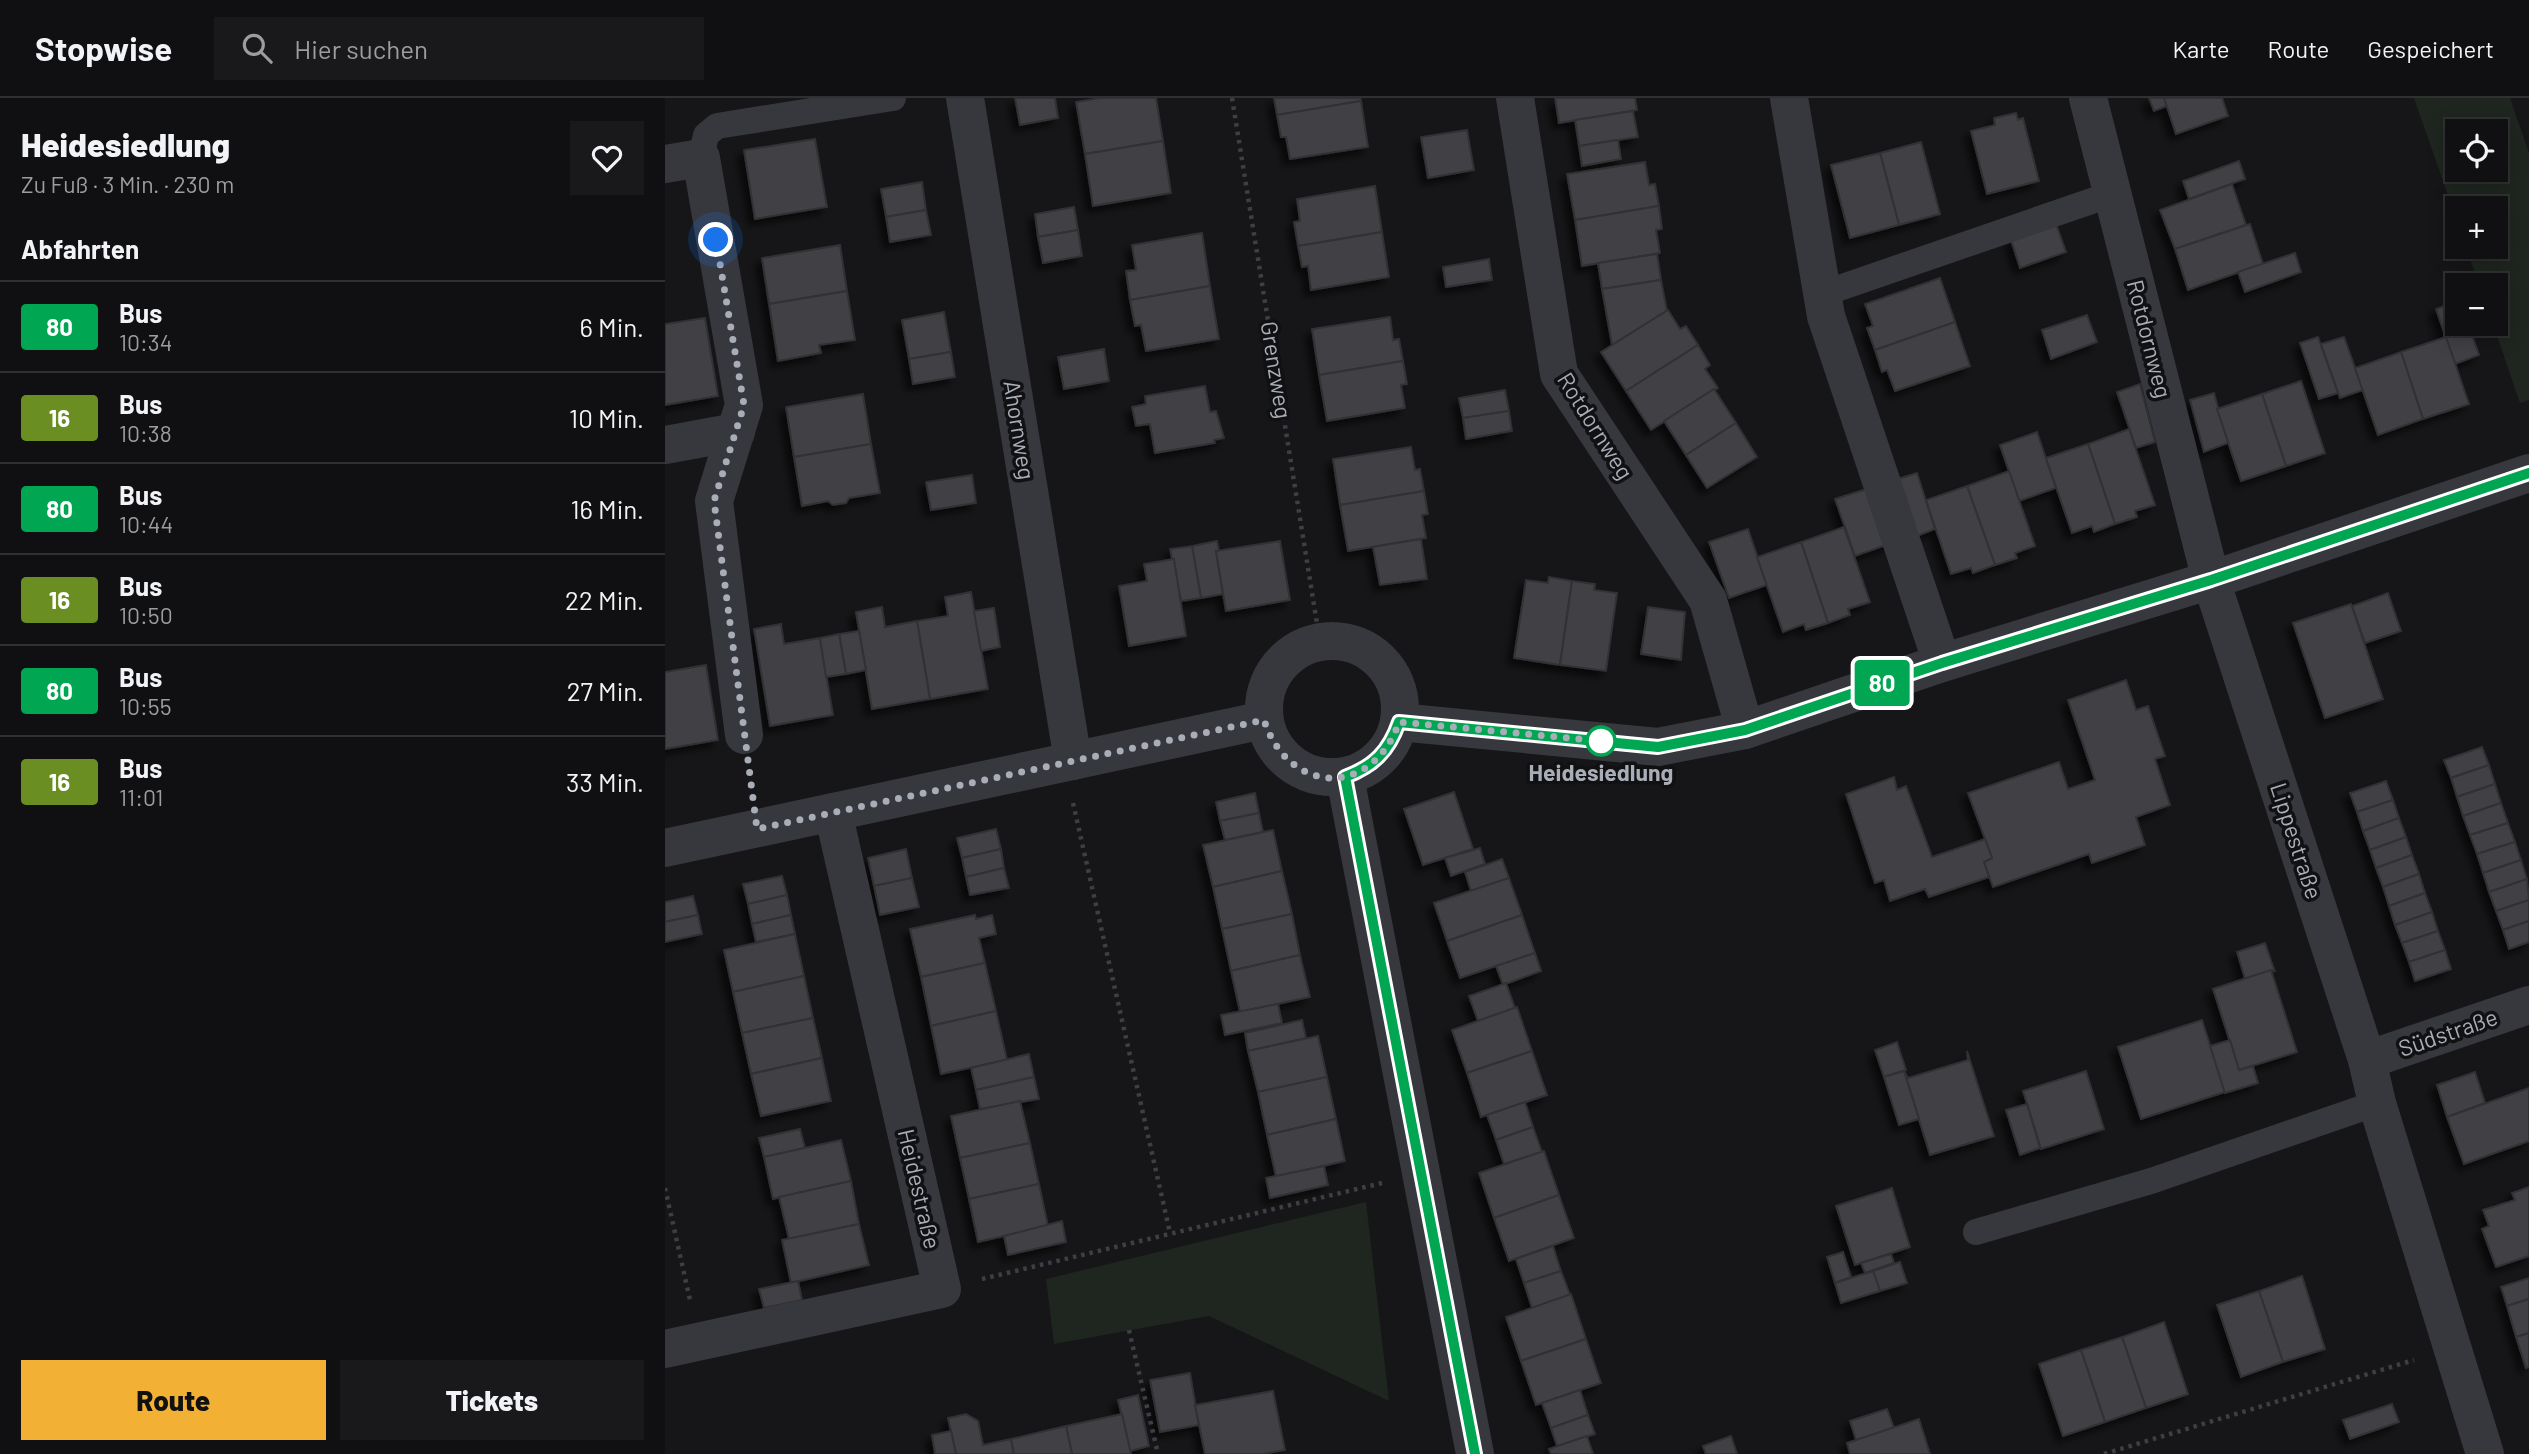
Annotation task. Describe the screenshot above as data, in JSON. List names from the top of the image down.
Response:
{
  "streets": {
    "street": [
      "Rotdornweg",
      "Ahornweg",
      "Lippestraße",
      "Südstraße",
      "Heidestraße"
    ],
    "path": ["Grenzweg"]
  },
  "crossings": [
    ["Rotdornweg", "Lippestraße"],
    ["Lippestraße", "Südstraße"]
  ],
  "places": ["Heidesiedlung"],
  "lines": ["bus line 80"],
  "page": {
    "header": "Stopwise",
    "search": "Hier suchen",
    "nav": ["Karte", "Route", "Gespeichert"],
    "heading": [
      ["Heidesiedlung", "Zu Fuß · 3 Min. · 230 m"],
      "Abfahrten"
    ],
    "on_map": "80",
    "map_buttons": ["+", "−"],
    "list": [
      {
        "mark": "80",
        "name": "Bus",
        "note": "10:34",
        "value": "6 Min."
      },
      {
        "mark": "16",
        "name": "Bus",
        "note": "10:38",
        "value": "10 Min."
      },
      {
        "mark": "80",
        "name": "Bus",
        "note": "10:44",
        "value": "16 Min."
      },
      {
        "mark": "16",
        "name": "Bus",
        "note": "10:50",
        "value": "22 Min."
      },
      {
        "mark": "80",
        "name": "Bus",
        "note": "10:55",
        "value": "27 Min."
      },
      {
        "mark": "16",
        "name": "Bus",
        "note": "11:01",
        "value": "33 Min."
      }
    ],
    "buttons": ["Route", "Tickets"]
  }
}
